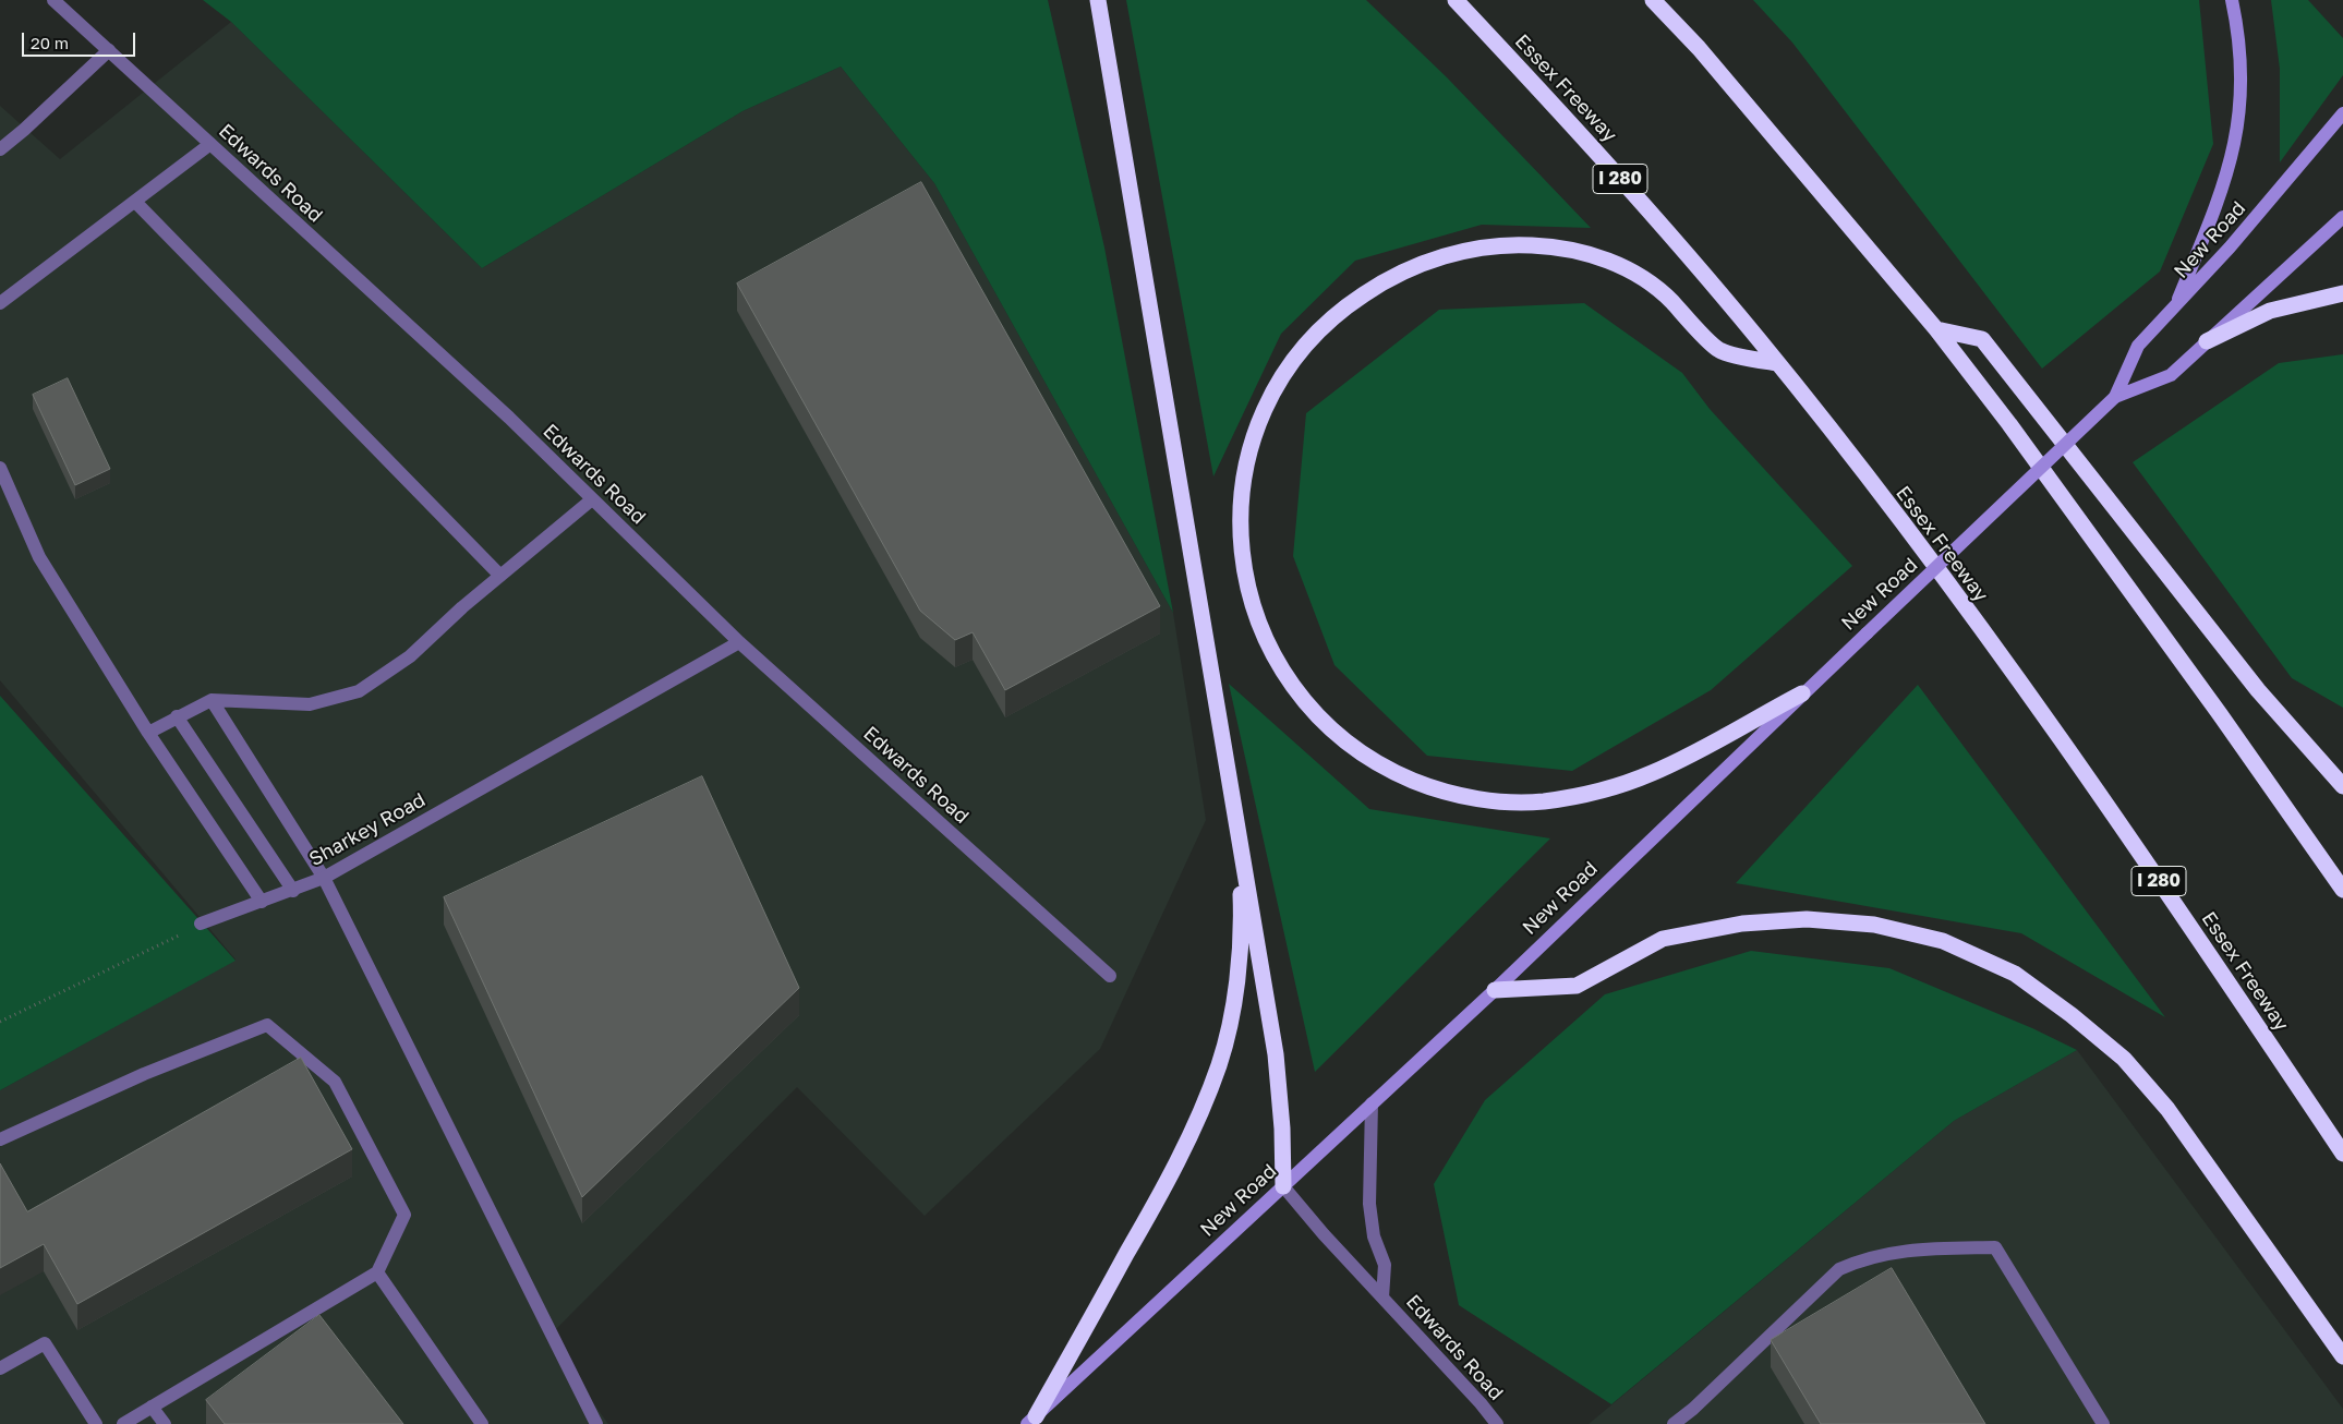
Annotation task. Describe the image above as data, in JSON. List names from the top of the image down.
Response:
{
  "streets": {
    "highway": ["Essex Freeway", "I 280"],
    "main road": ["New Road"],
    "street": ["Edwards Road", "Sharkey Road"]
  },
  "crossings": [
    ["Edwards Road", "New Road"],
    ["Edwards Road", "Sharkey Road"]
  ],
  "scale_bar": "20 m"
}
